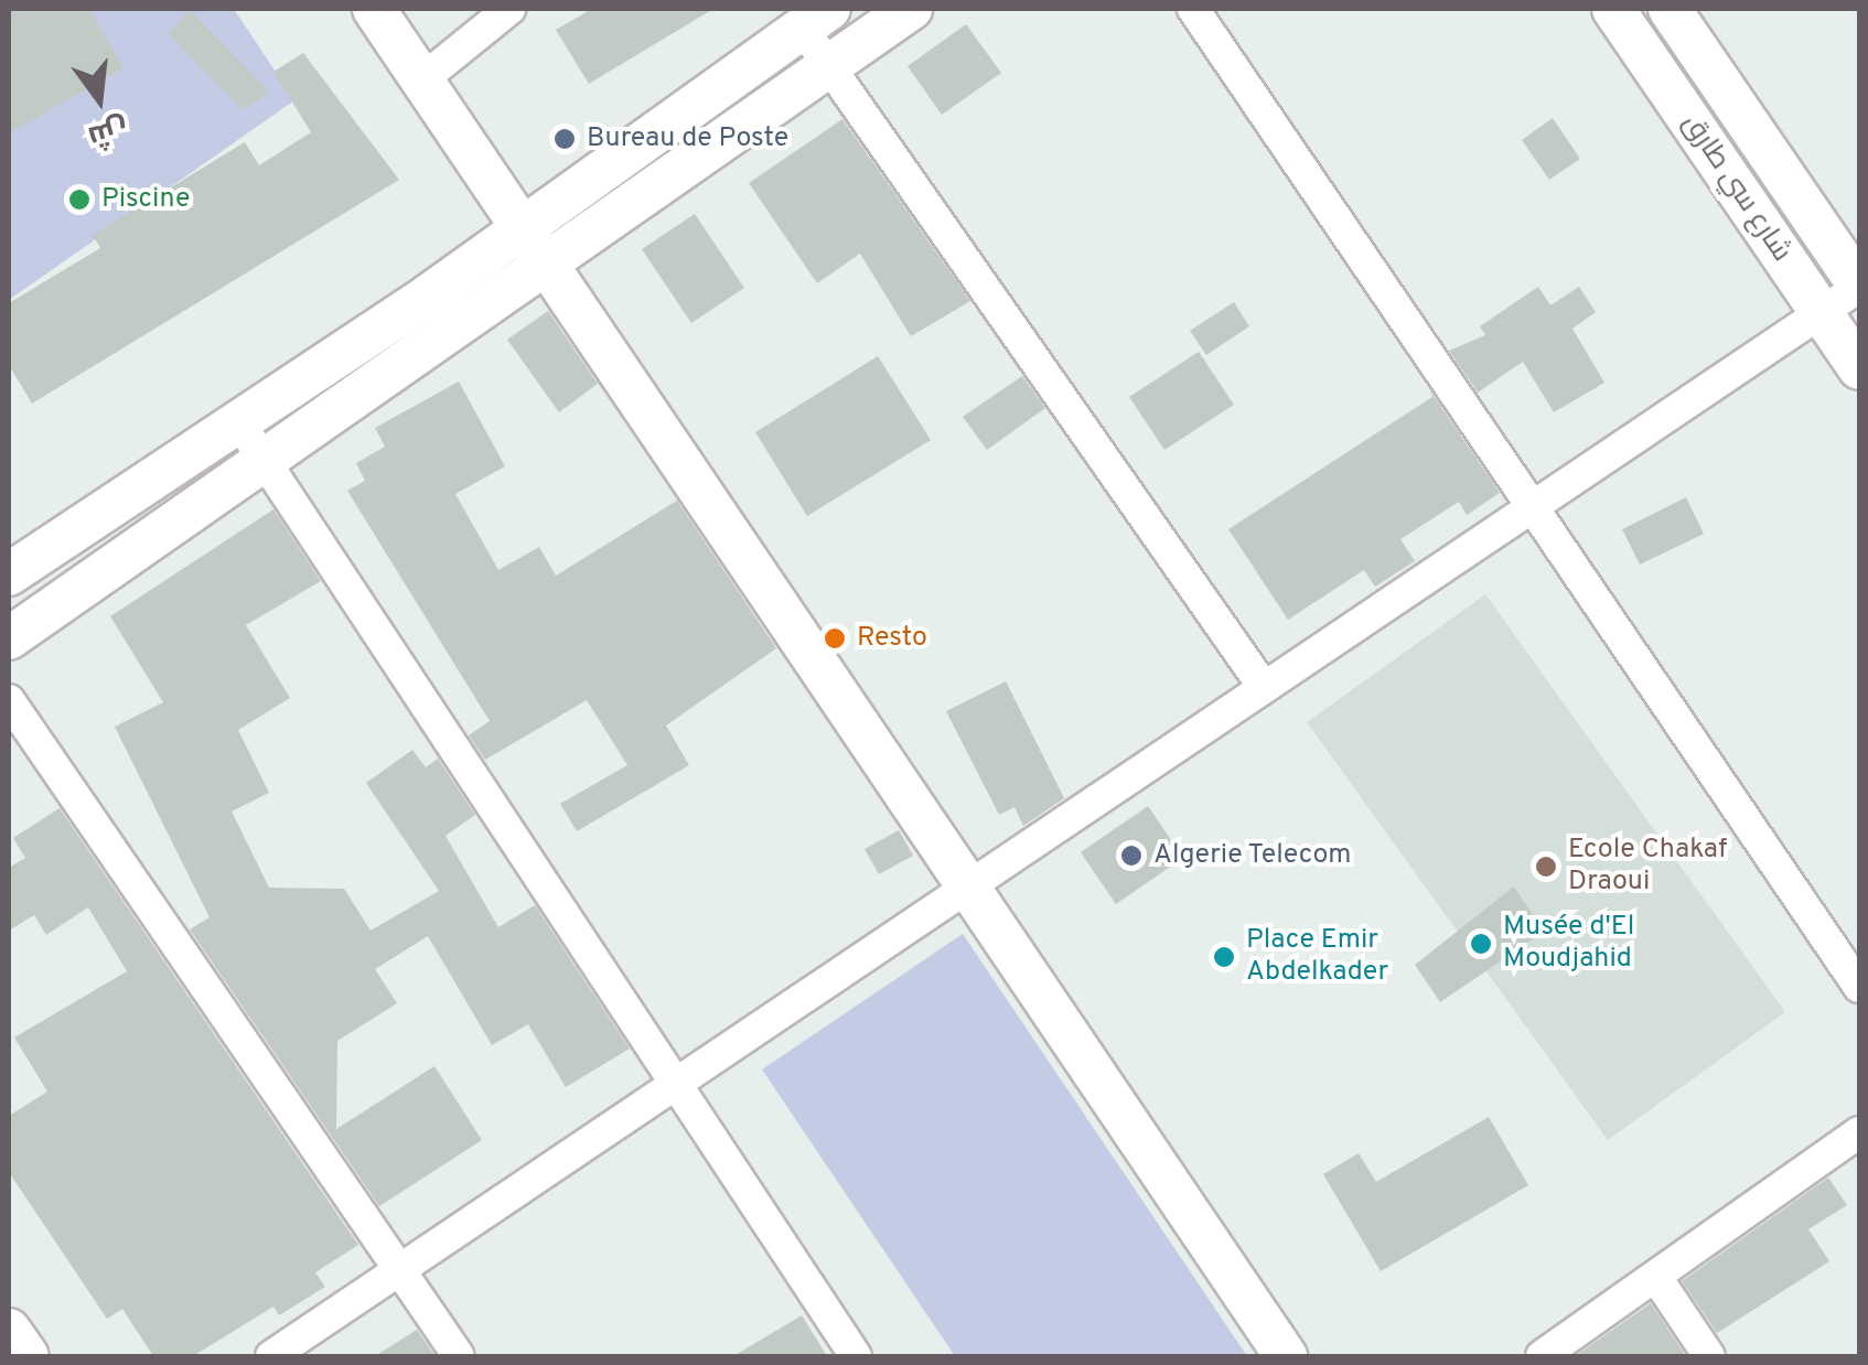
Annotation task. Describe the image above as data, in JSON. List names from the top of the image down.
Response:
{
  "streets": {
    "street": ["شارع سي طارق"]
  },
  "places": [
    "Bureau de Poste",
    "Piscine",
    "Resto",
    "Algerie Telecom",
    "Ecole Chakaf Draoui",
    "Musée d'El Moudjahid",
    "Place Emir Abdelkader"
  ],
  "north": "bottom"
}
